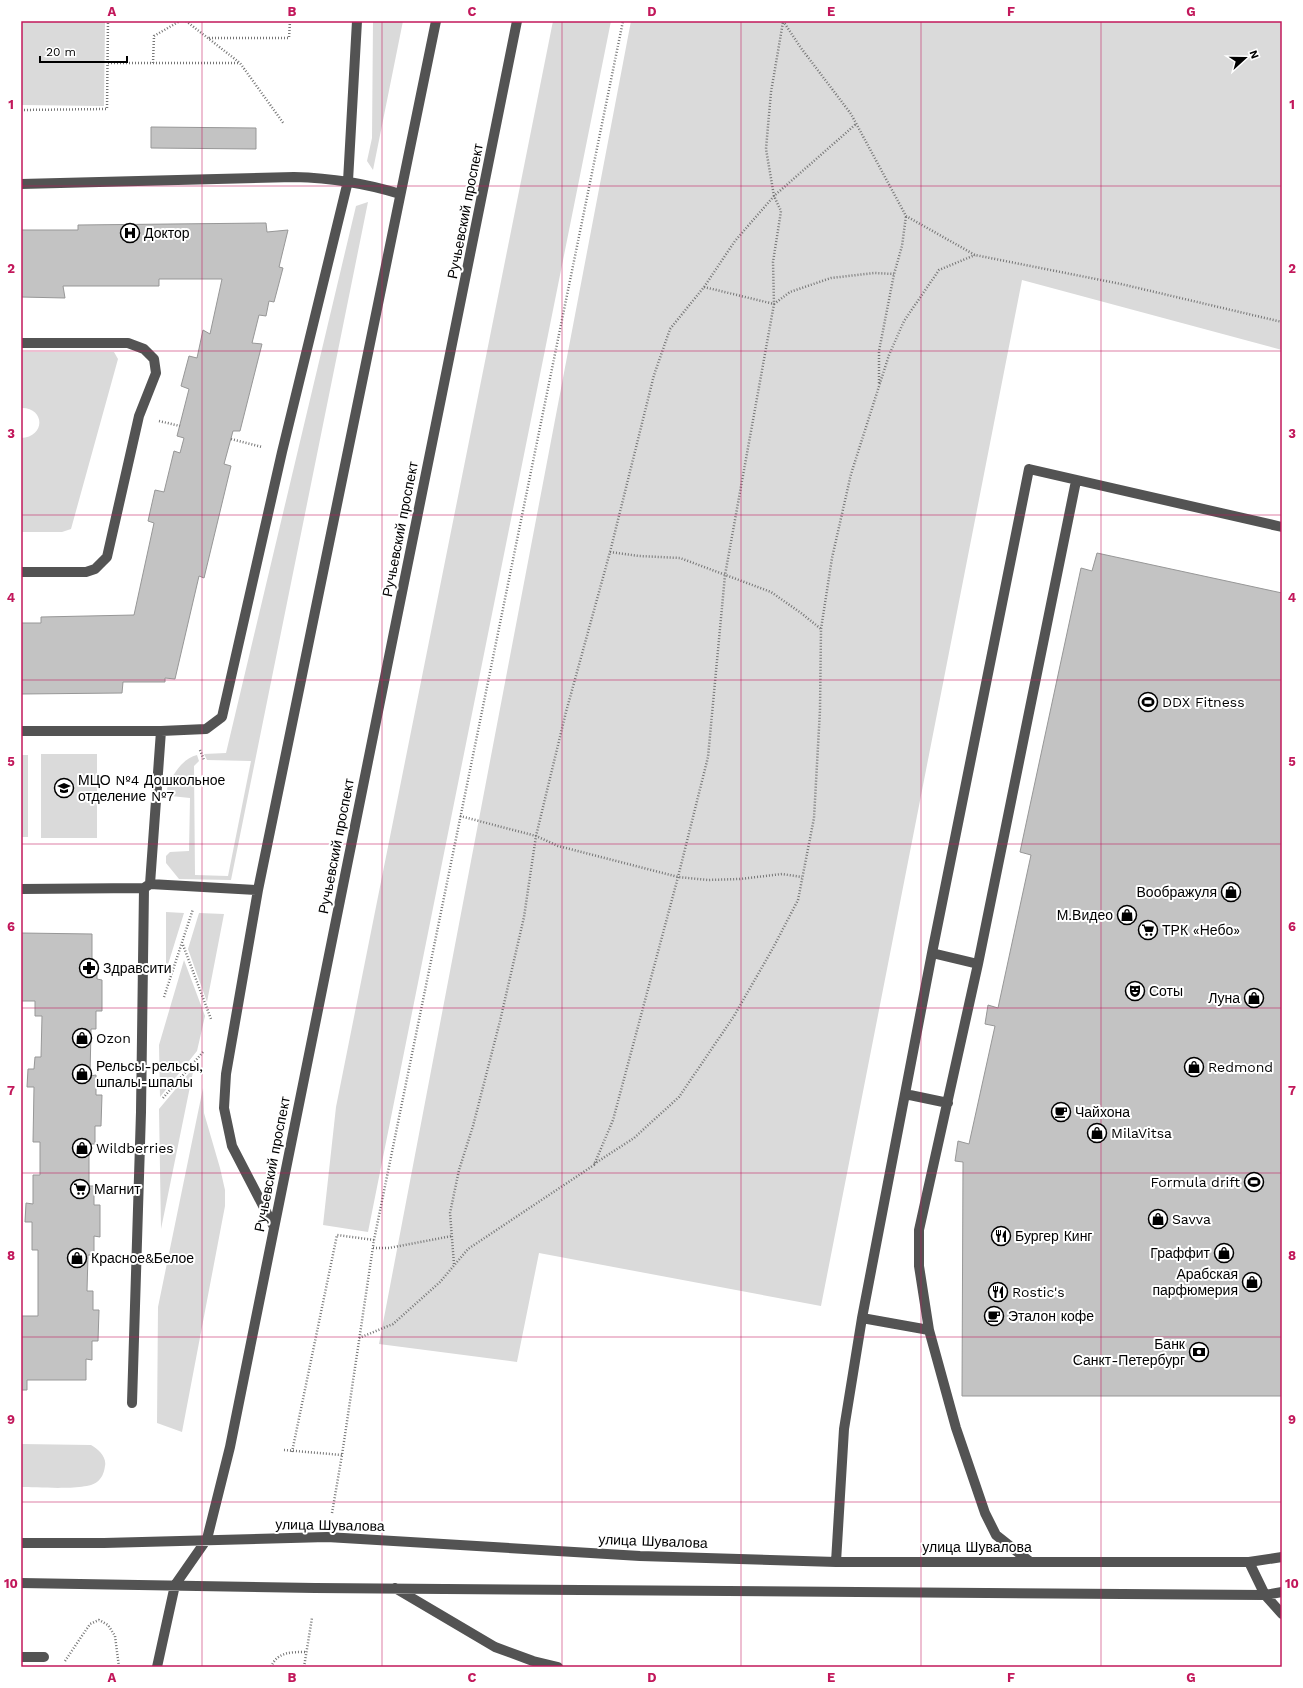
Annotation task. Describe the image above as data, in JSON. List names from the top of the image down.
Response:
{
  "streets": {
    "street": ["Ручьевский проспект", "улица Шувалова"]
  },
  "crossings": [
    ["Ручьевский проспект", "улица Шувалова"]
  ],
  "places": {
    "hospital": ["Доктор"],
    "sports": ["DDX Fitness", "Formula drift"],
    "school or university": ["МЦО №4 Дошкольное отделение №7"],
    "shop": [
      "Воображуля",
      "М.Видео",
      "Луна",
      "Ozon",
      "Redmond",
      "Рельсы-рельсы, шпалы-шпалы",
      "MilaVitsa",
      "Wildberries",
      "Savva",
      "Граффит",
      "Красное&Белое",
      "Арабская парфюмерия"
    ],
    "supermarket": ["ТРК «Небо»", "Магнит"],
    "pharmacy": ["Здравсити"],
    "theatre": ["Соты"],
    "cafe": ["Чайхона", "Эталон кофе"],
    "restaurant": ["Бургер Кинг", "Rostic's"],
    "bank": ["Банк Санкт-Петербург"]
  },
  "scale_bar": "20 m",
  "north": "right",
  "grid": {
    "columns": [
      "A",
      "B",
      "C",
      "D",
      "E",
      "F",
      "G"
    ],
    "rows": [
      "1",
      "2",
      "3",
      "4",
      "5",
      "6",
      "7",
      "8",
      "9",
      "10"
    ]
  }
}
